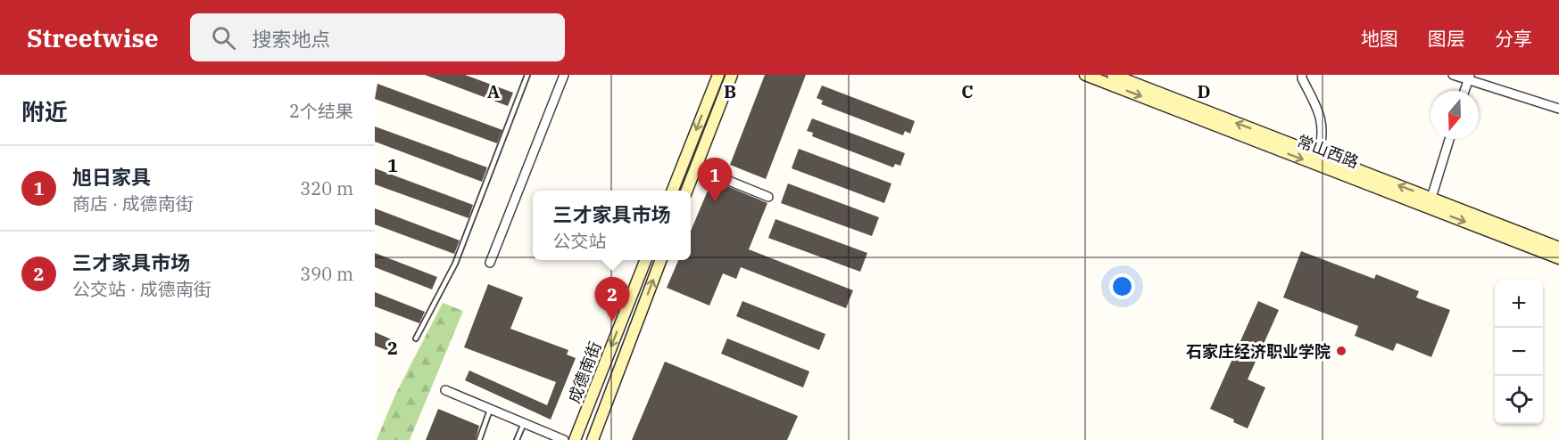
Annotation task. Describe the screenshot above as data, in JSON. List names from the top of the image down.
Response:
{
  "streets": {
    "main road": ["常山西路", "成德南街"]
  },
  "places": ["石家庄经济职业学院"],
  "north": "bottom",
  "page": {
    "header": "Streetwise",
    "search": "搜索地点",
    "nav": ["地图", "图层", "分享"],
    "heading": ["附近", "2个结果"],
    "list": [
      {
        "mark": "1",
        "name": "旭日家具",
        "note": "商店 · 成德南街",
        "value": "320 m"
      },
      {
        "mark": "2",
        "name": "三才家具市场",
        "note": "公交站 · 成德南街",
        "value": "390 m"
      }
    ],
    "pins": ["1", "2"],
    "popup": ["三才家具市场", "公交站"],
    "map_buttons": ["+", "−"]
  },
  "grid": {
    "columns": [
      "A",
      "B",
      "C",
      "D"
    ],
    "rows": ["1", "2"]
  }
}
